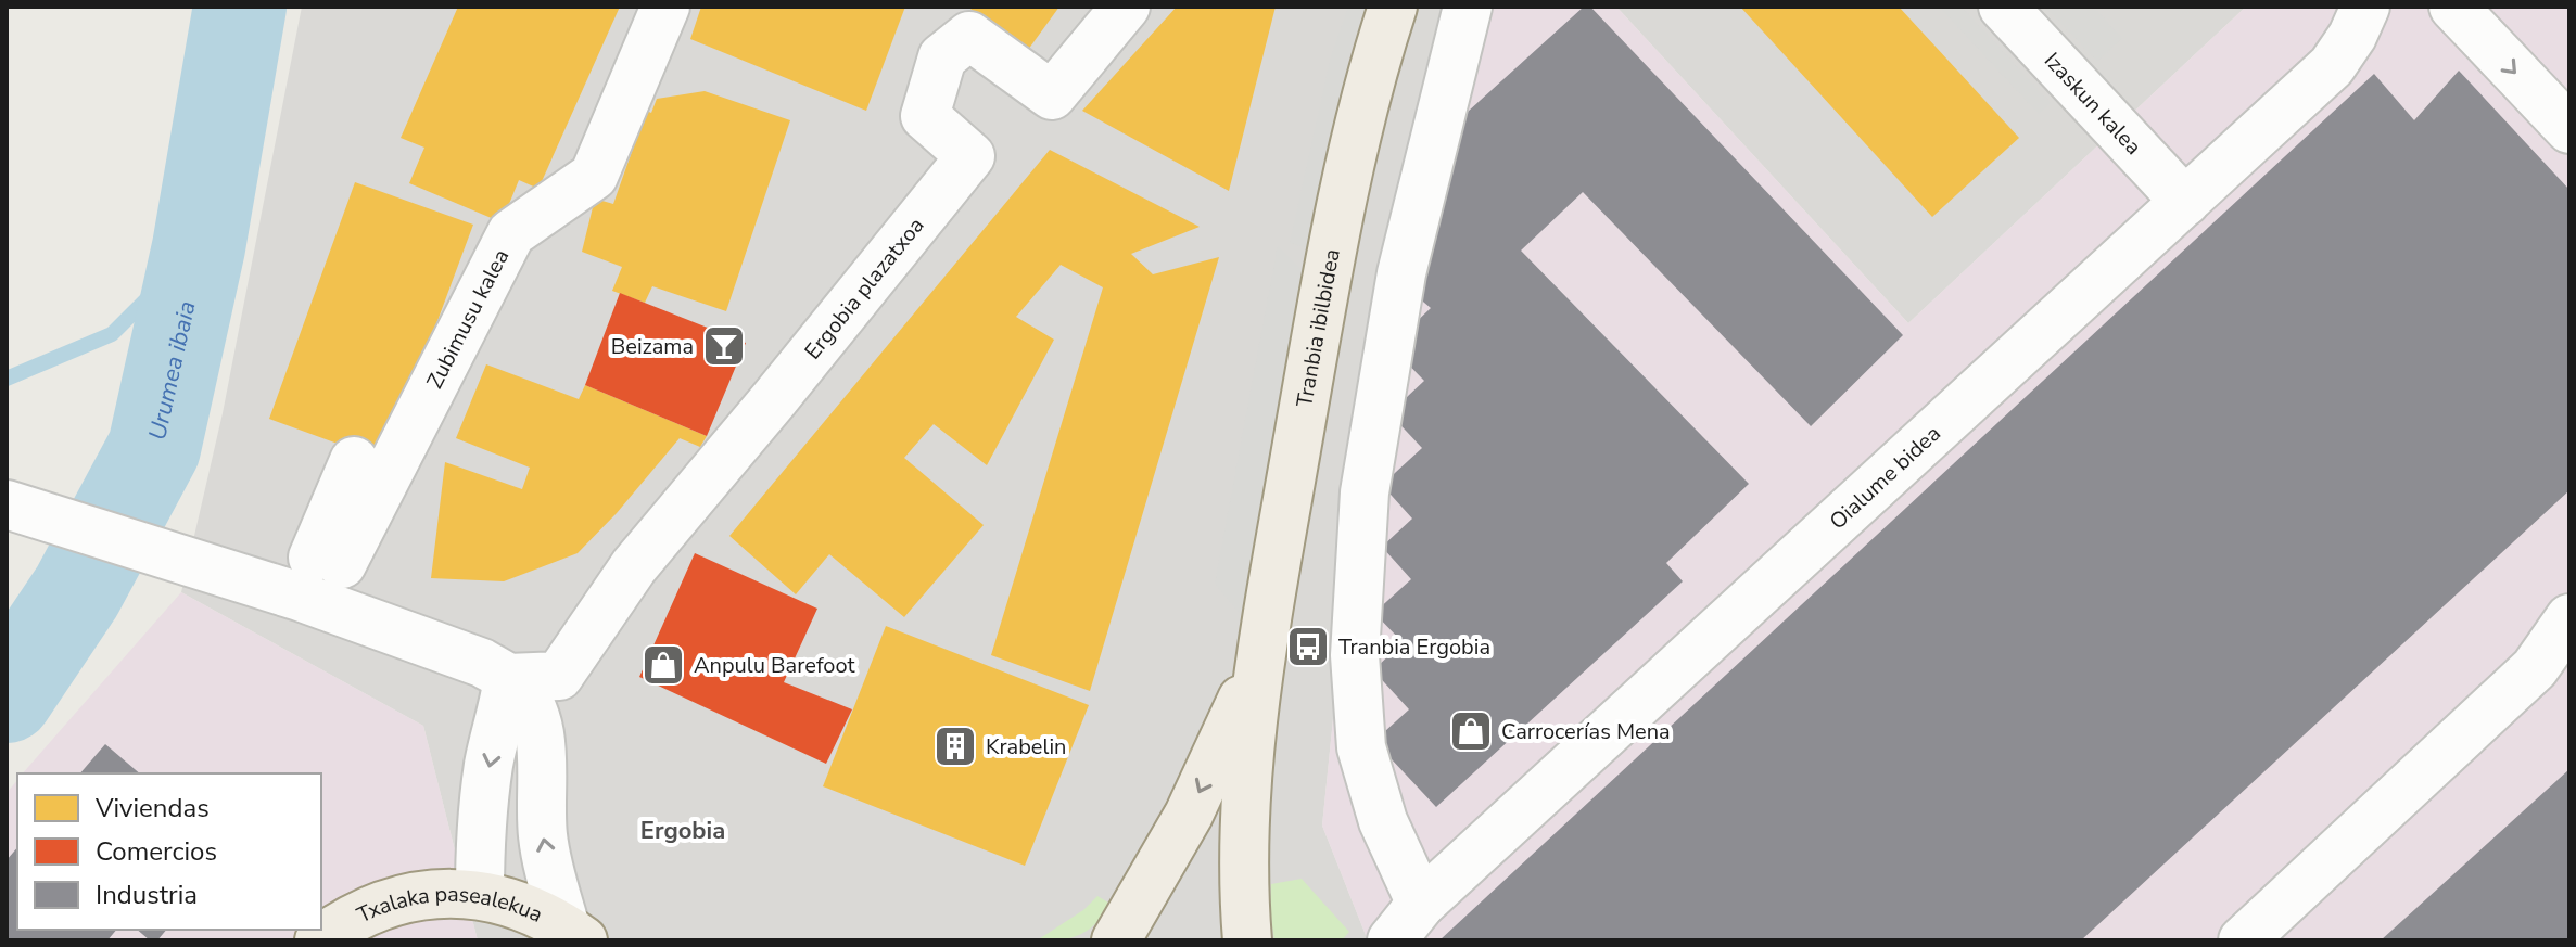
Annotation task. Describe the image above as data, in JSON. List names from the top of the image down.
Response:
{
  "streets": {
    "main road": ["Tranbia ibilbidea", "Txalaka pasealekua"],
    "street": [
      "Izaskun kalea",
      "Ergobia plazatxoa",
      "Zubimusu kalea",
      "Oialume bidea"
    ]
  },
  "crossings": [
    ["Izaskun kalea", "Oialume bidea"]
  ],
  "districts": ["Ergobia"],
  "water": ["Urumea ibaia"],
  "places": {
    "bar": ["Beizama"],
    "bus stop": ["Tranbia Ergobia"],
    "shop": ["Anpulu Barefoot", "Carrocerías Mena"],
    "building": ["Krabelin"]
  },
  "legend": ["Viviendas", "Comercios", "Industria"]
}
